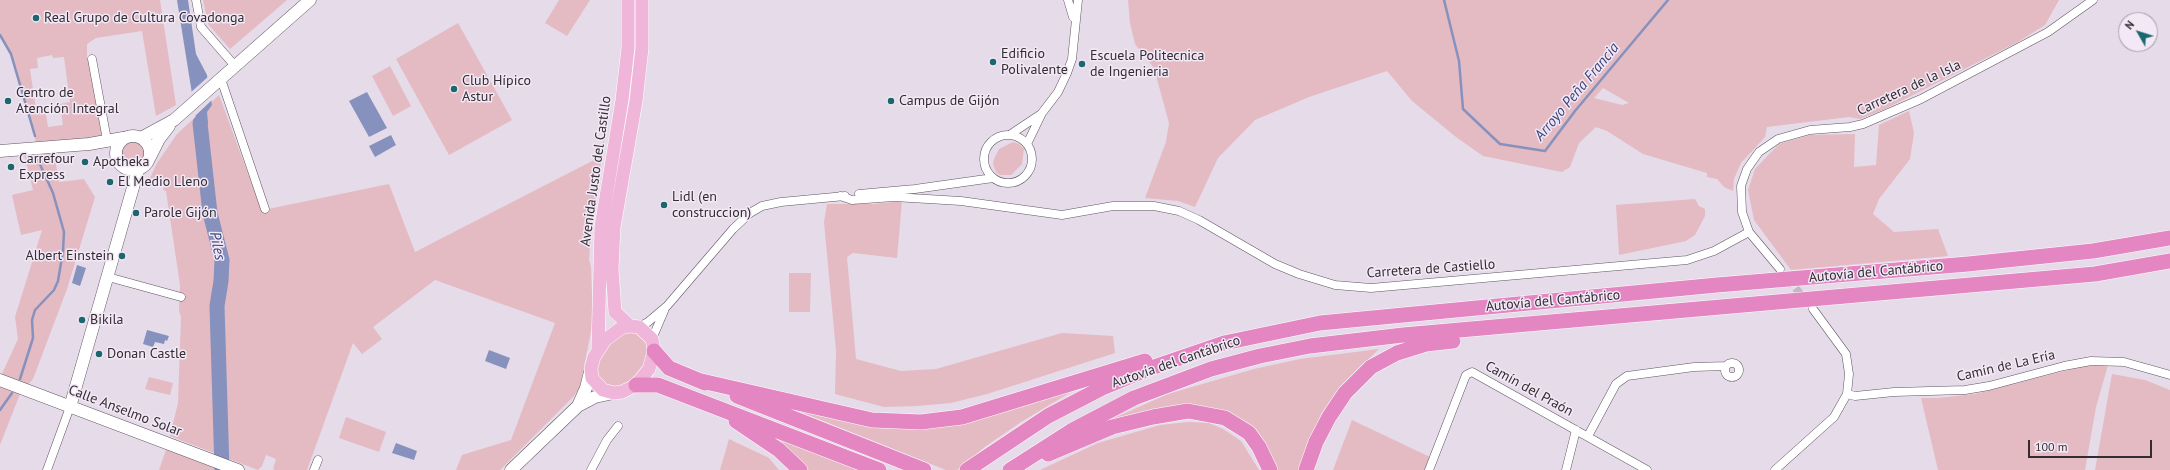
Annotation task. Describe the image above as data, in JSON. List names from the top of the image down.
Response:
{
  "streets": {
    "highway": ["Autovía del Cantábrico"],
    "main road": ["Avenida Justo del Castillo"],
    "street": [
      "Carretera de la Isla",
      "Carretera de Castiello",
      "Camín de La Ería",
      "Camín del Praón",
      "Calle Anselmo Solar"
    ]
  },
  "crossings": [
    ["Carretera de la Isla", "Carretera de Castiello"],
    ["Avenida Justo del Castillo", "Carretera de Castiello"]
  ],
  "water": ["Arroyo Peña Francia", "Piles"],
  "places": [
    "Real Grupo de Cultura Covadonga",
    "Edificio Polivalente",
    "Escuela Politecnica de Ingenieria",
    "Club Hípico Astur",
    "Centro de Atención Integral",
    "Campus de Gijón",
    "Apotheka",
    "Carrefour Express",
    "El Medio Lleno",
    "Lidl (en construccion)",
    "Parole Gijón",
    "Albert Einstein",
    "Bikila",
    "Donan Castle"
  ],
  "scale_bar": "100 m",
  "north": "top left"
}
